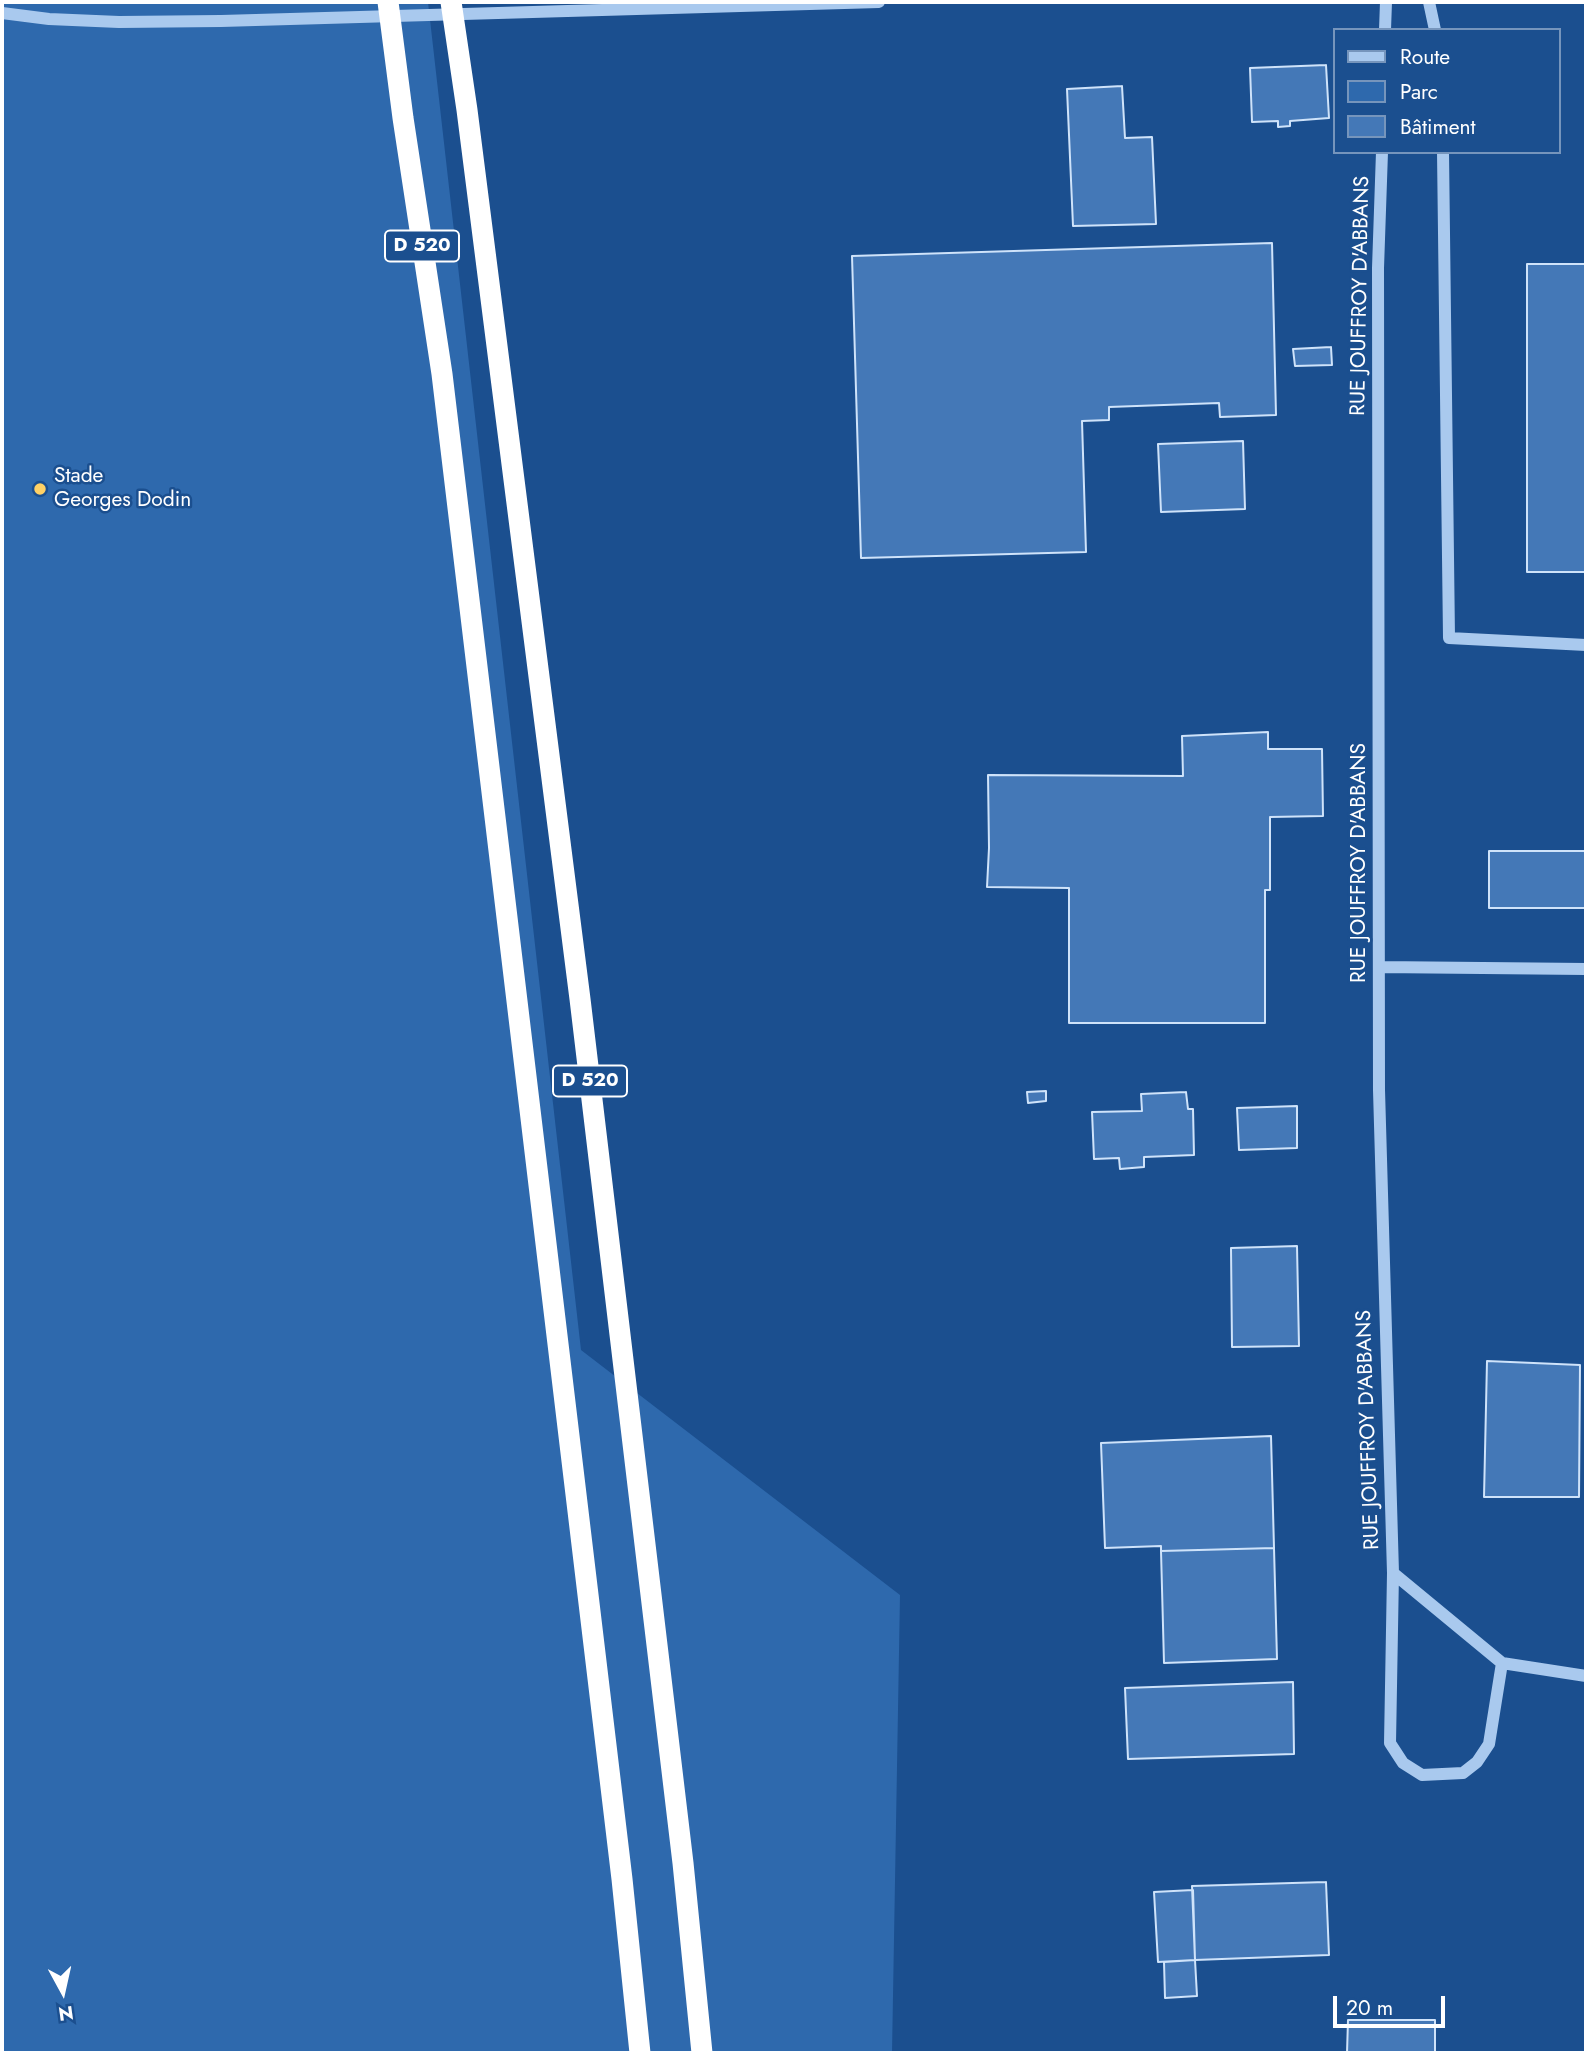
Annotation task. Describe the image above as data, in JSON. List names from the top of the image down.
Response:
{
  "streets": {
    "highway": ["D 520"],
    "street": ["RUE JOUFFROY D'ABBANS"]
  },
  "places": ["Stade Georges Dodin"],
  "legend": ["Route", "Parc", "Bâtiment"],
  "scale_bar": "20 m",
  "north": "bottom"
}
